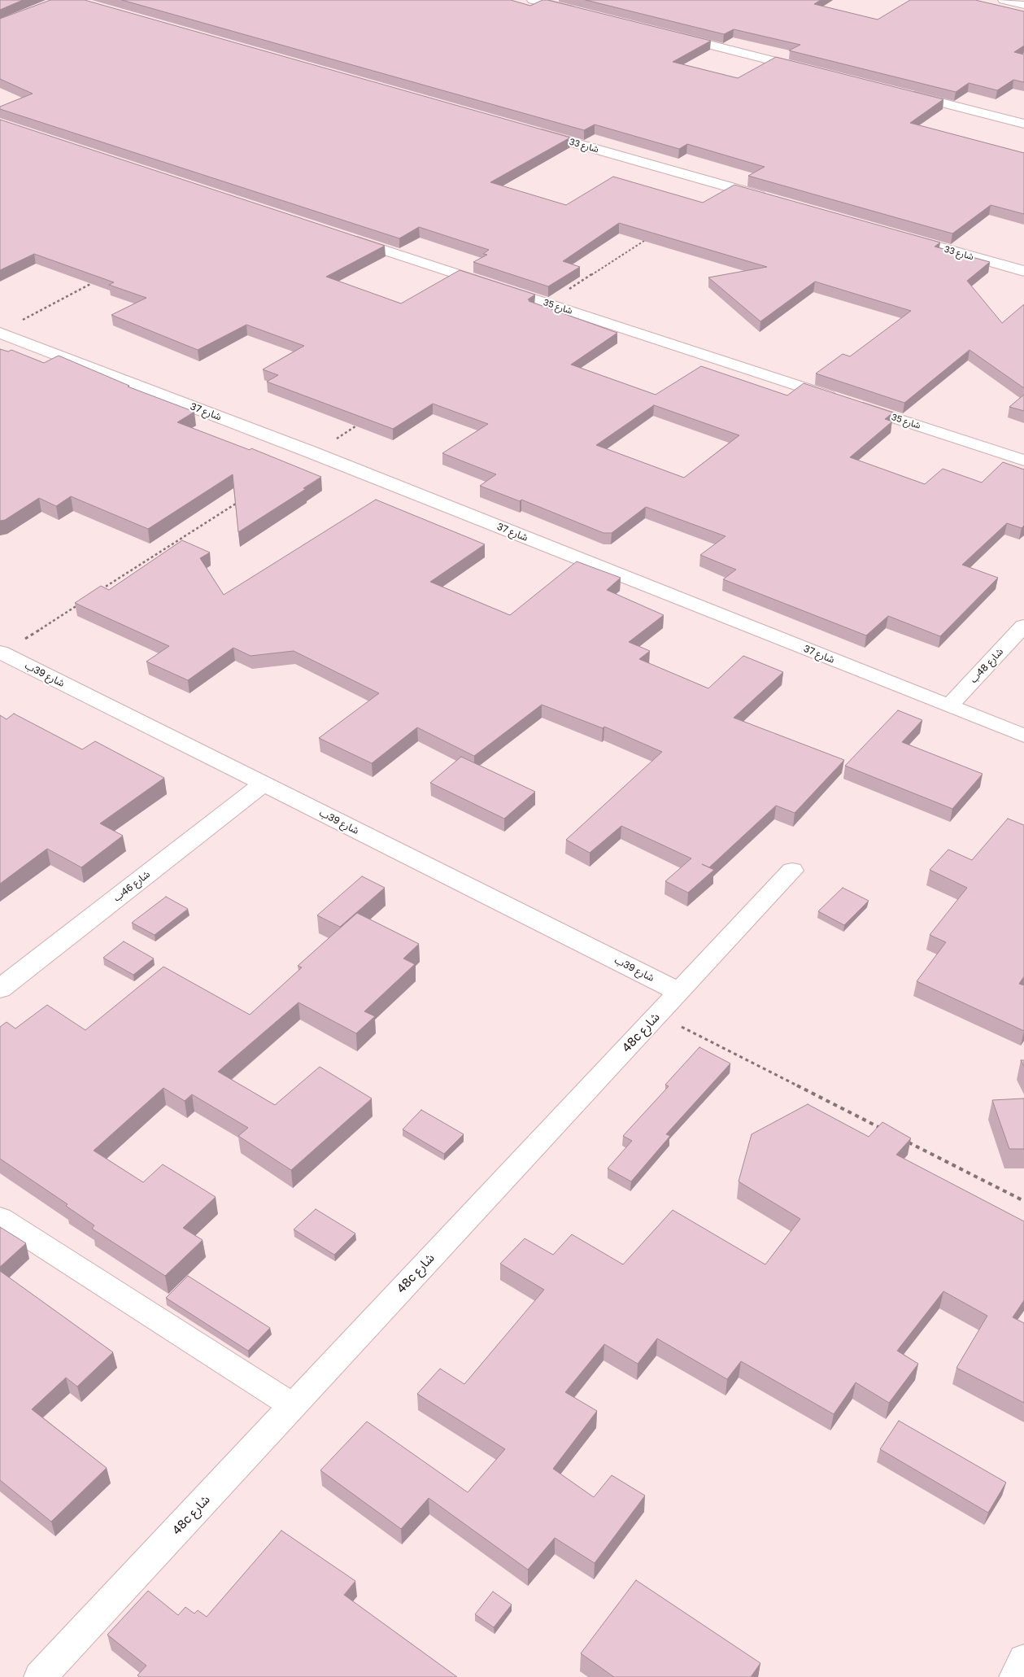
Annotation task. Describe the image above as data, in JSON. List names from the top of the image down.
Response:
{
  "streets": {
    "street": [
      "شارع 33",
      "شارع 35",
      "شارع 37",
      "شارع 48ب",
      "شارع 39ب",
      "شارع 46ب",
      "48c شارع"
    ]
  },
  "crossings": [
    ["شارع 37", "شارع 48ب"],
    ["شارع 39ب", "شارع 46ب"],
    ["شارع 39ب", "48c شارع"]
  ]
}
